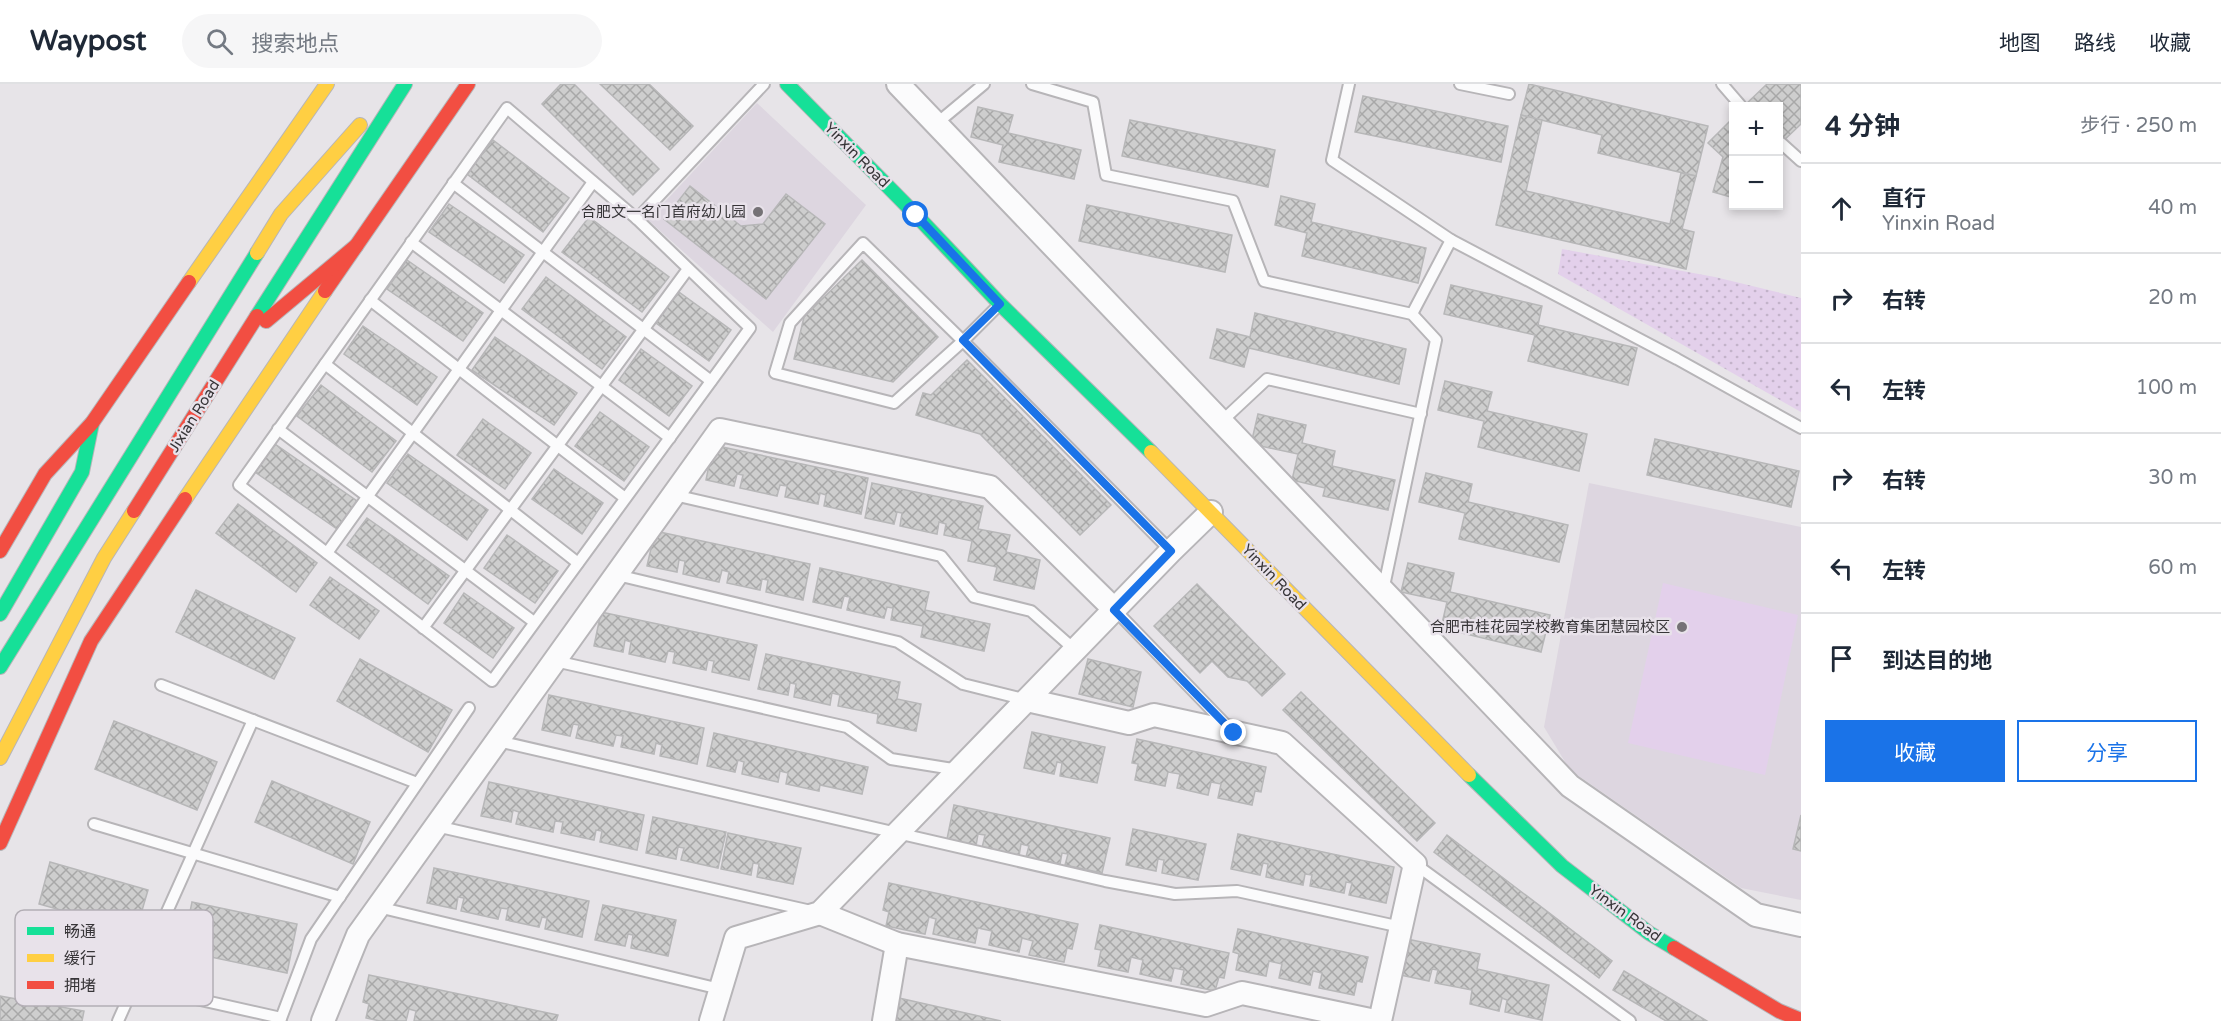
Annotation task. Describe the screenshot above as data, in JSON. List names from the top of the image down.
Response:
{
  "streets": {
    "main road": ["Yinxin Road", "Jixian Road"]
  },
  "places": ["合肥文一名门首府幼儿园", "合肥市桂花园学校教育集团慧园校区"],
  "legend": ["畅通", "缓行", "拥堵"],
  "page": {
    "header": "Waypost",
    "search": "搜索地点",
    "nav": ["地图", "路线", "收藏"],
    "heading": ["4 分钟", "步行 · 250 m"],
    "map_buttons": ["+", "−"],
    "list": [
      ["直行", "Yinxin Road", "40 m"],
      ["右转", "20 m"],
      ["左转", "100 m"],
      ["右转", "30 m"],
      ["左转", "60 m"],
      "到达目的地"
    ],
    "buttons": ["收藏", "分享"]
  }
}
